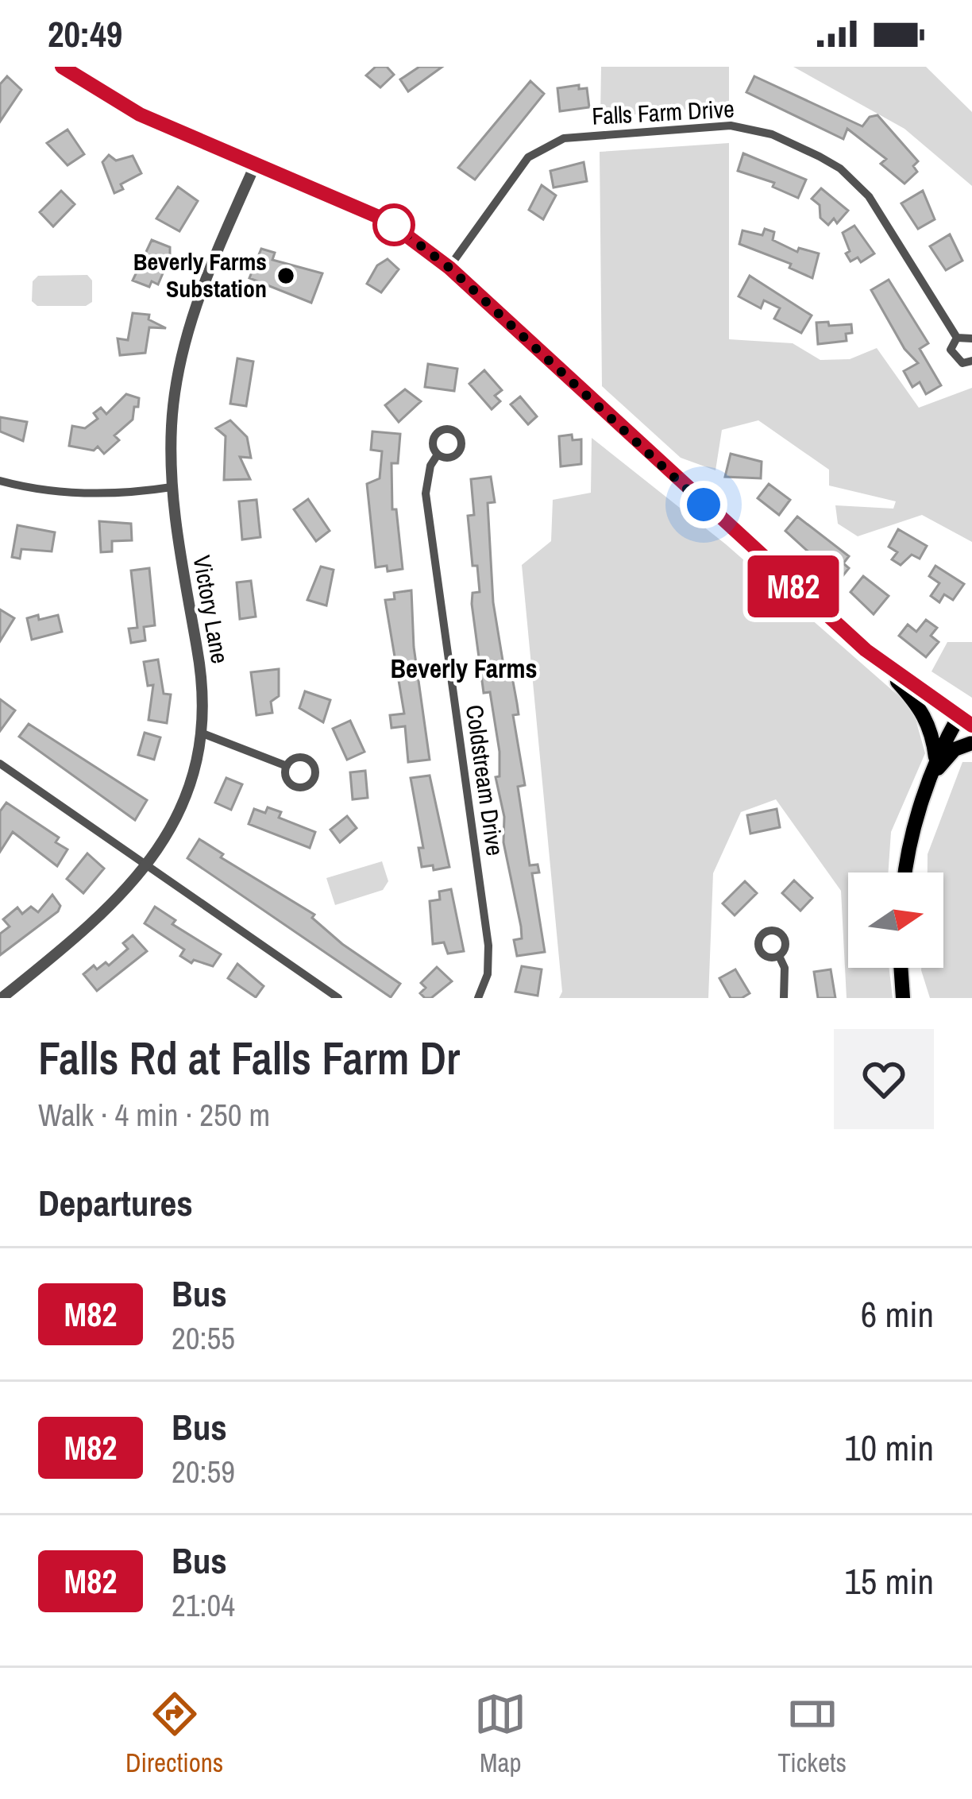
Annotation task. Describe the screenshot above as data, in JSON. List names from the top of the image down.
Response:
{
  "streets": {
    "street": ["Falls Farm Drive", "Victory Lane", "Coldstream Drive"]
  },
  "districts": ["Beverly Farms"],
  "places": ["Beverly Farms Substation"],
  "lines": ["bus line M82"],
  "north": "right",
  "page": {
    "status": "20:49",
    "on_map": "M82",
    "heading": [
      ["Falls Rd at Falls Farm Dr", "Walk · 4 min · 250 m"],
      "Departures"
    ],
    "list": [
      {
        "mark": "M82",
        "name": "Bus",
        "note": "20:55",
        "value": "6 min"
      },
      {
        "mark": "M82",
        "name": "Bus",
        "note": "20:59",
        "value": "10 min"
      },
      {
        "mark": "M82",
        "name": "Bus",
        "note": "21:04",
        "value": "15 min"
      }
    ],
    "tabs": ["Directions", "Map", "Tickets"]
  }
}
